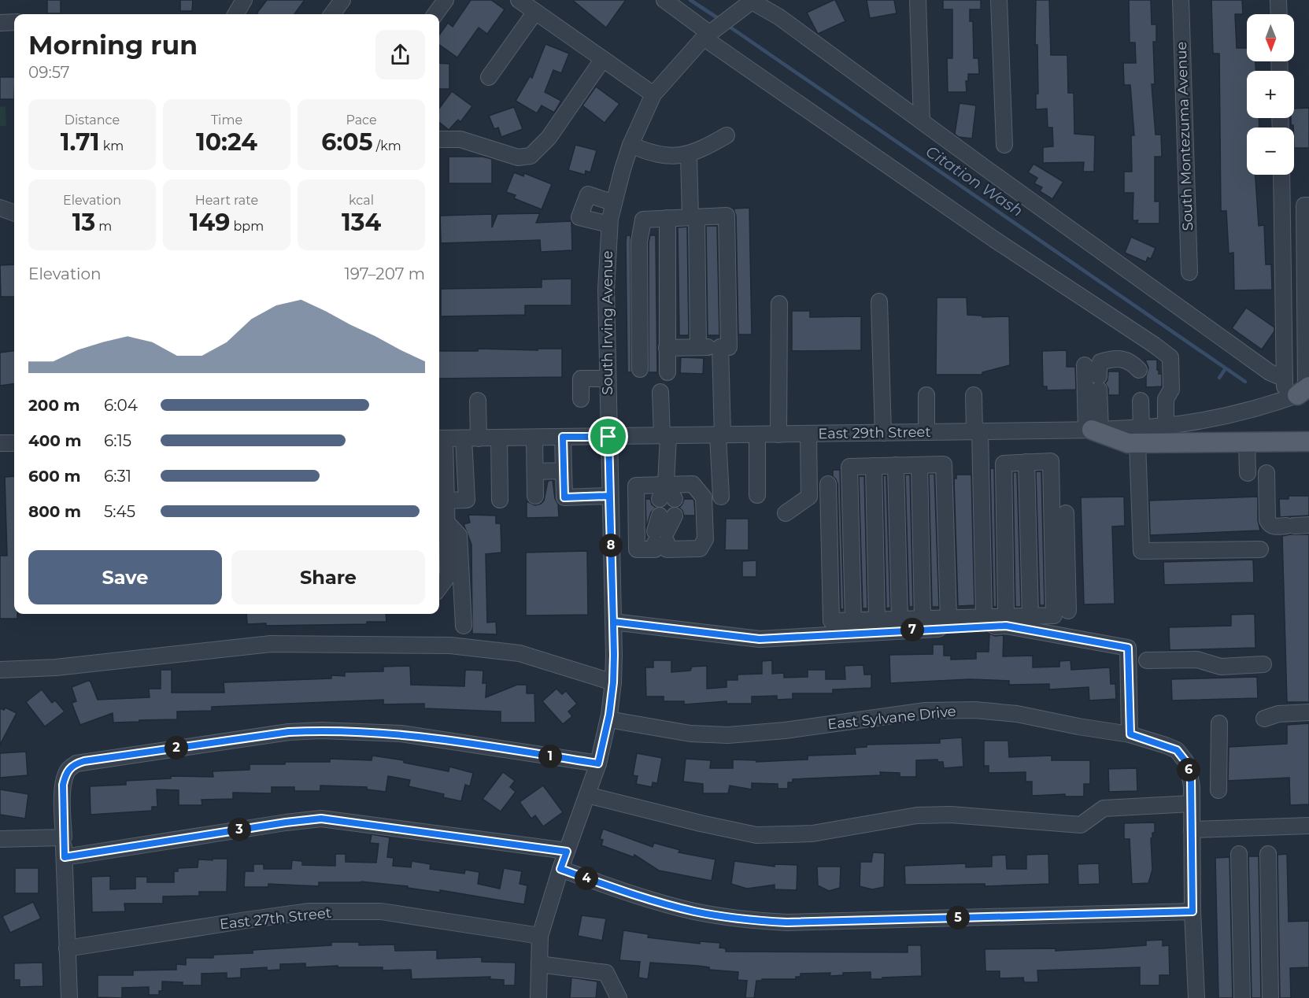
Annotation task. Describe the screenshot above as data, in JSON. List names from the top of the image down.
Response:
{
  "streets": {
    "street": [
      "South Montezuma Avenue",
      "South Irving Avenue",
      "East 29th Street",
      "East Sylvane Drive",
      "East 27th Street"
    ]
  },
  "crossings": [
    ["South Irving Avenue", "East 29th Street"],
    ["South Irving Avenue", "East Sylvane Drive"],
    ["South Irving Avenue", "East 27th Street"]
  ],
  "water": ["Citation Wash"],
  "north": "bottom",
  "page": {
    "map_buttons": ["+", "−"],
    "heading": ["Morning run", "09:57"],
    "stats": [
      ["Distance", "1.71 km"],
      ["Time", "10:24"],
      ["Pace", "6:05 /km"],
      ["Elevation", "13 m"],
      ["Heart rate", "149 bpm"],
      ["kcal", "134"]
    ],
    "chart": ["Elevation", "197–207 m"],
    "list": [
      {
        "name": "200 m",
        "note": "6:04"
      },
      {
        "name": "400 m",
        "note": "6:15"
      },
      {
        "name": "600 m",
        "note": "6:31"
      },
      {
        "name": "800 m",
        "note": "5:45"
      }
    ],
    "pins": [
      "8",
      "7",
      "2",
      "1",
      "6",
      "3",
      "4",
      "5"
    ],
    "buttons": ["Save", "Share"]
  }
}
